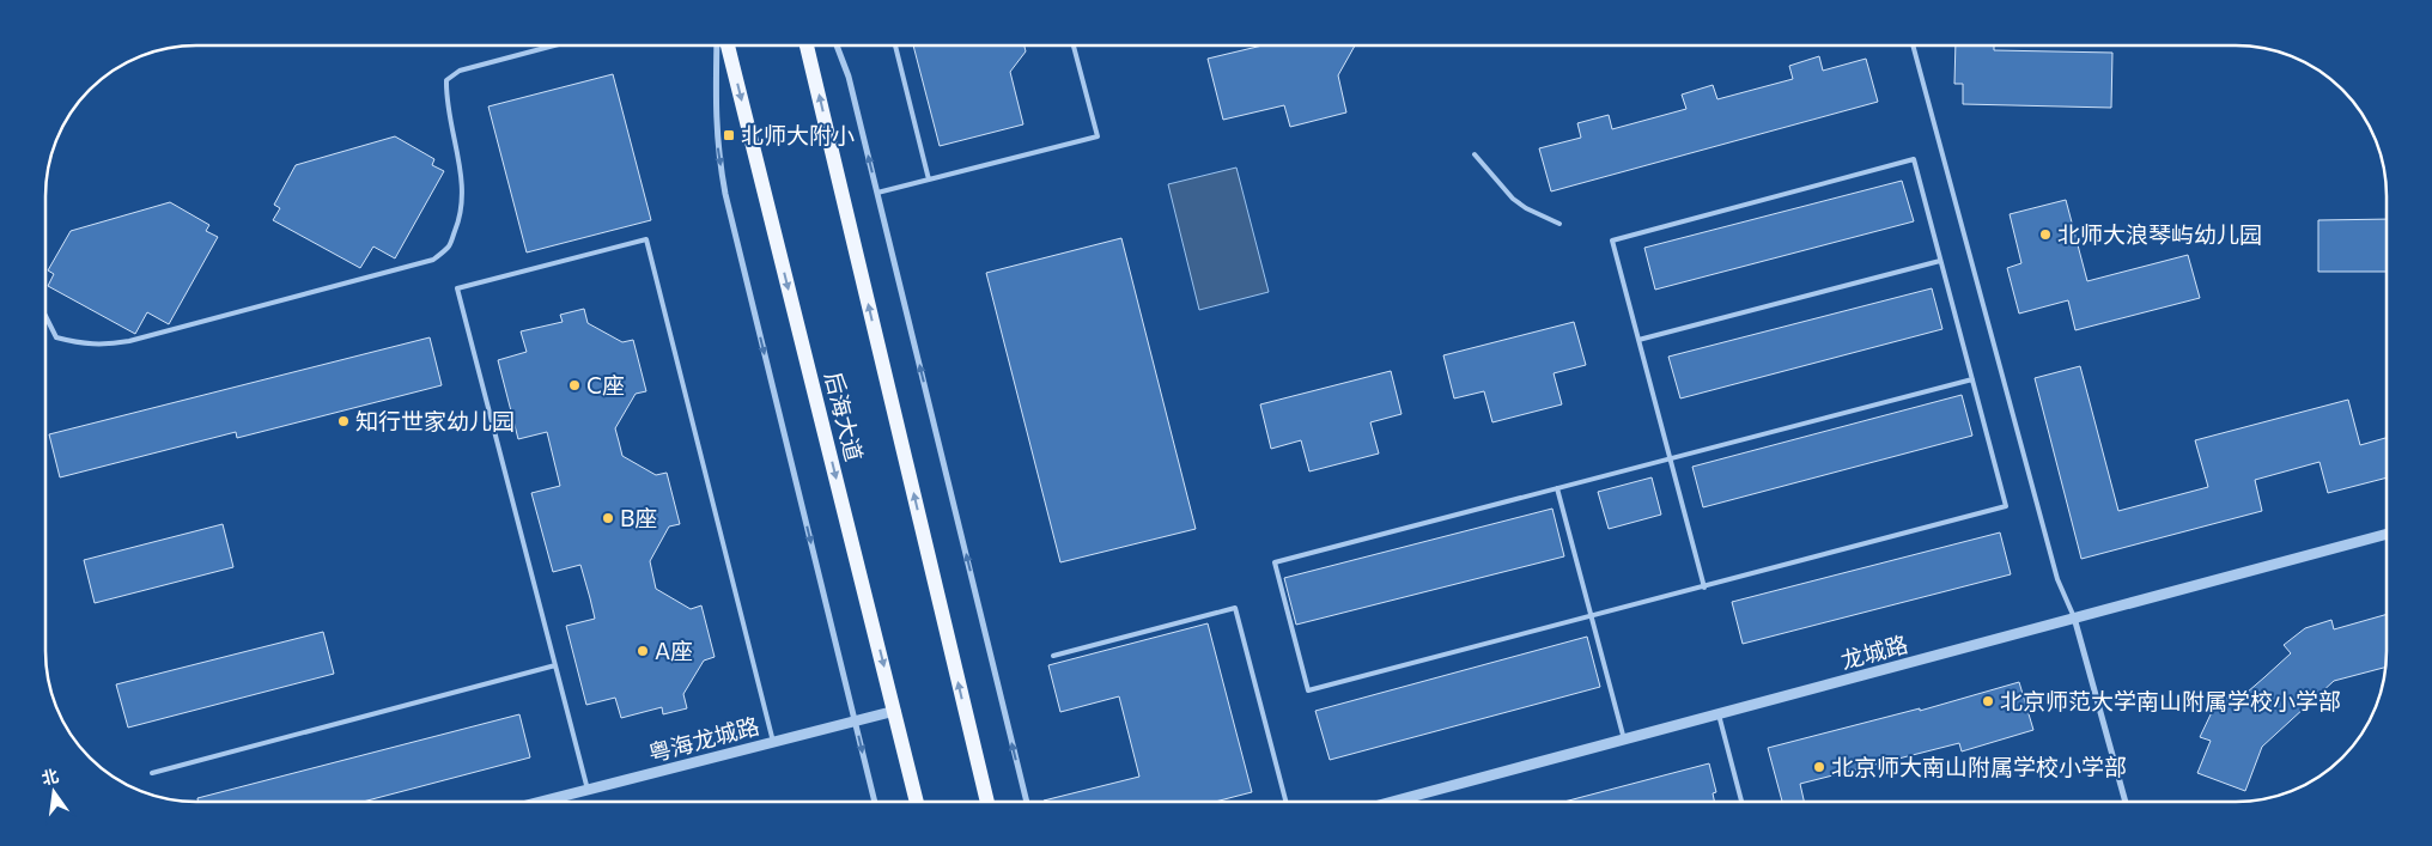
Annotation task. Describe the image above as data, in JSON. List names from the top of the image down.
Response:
{
  "streets": {
    "main road": ["后海大道"],
    "street": ["龙城路", "粤海龙城路"]
  },
  "crossings": [
    ["后海大道", "粤海龙城路"]
  ],
  "places": {
    "transit": ["北师大附小"],
    "other": [
      "北师大浪琴屿幼儿园",
      "C座",
      "知行世家幼儿园",
      "B座",
      "A座",
      "北京师范大学南山附属学校小学部",
      "北京师大南山附属学校小学部"
    ]
  },
  "north": "top"
}
